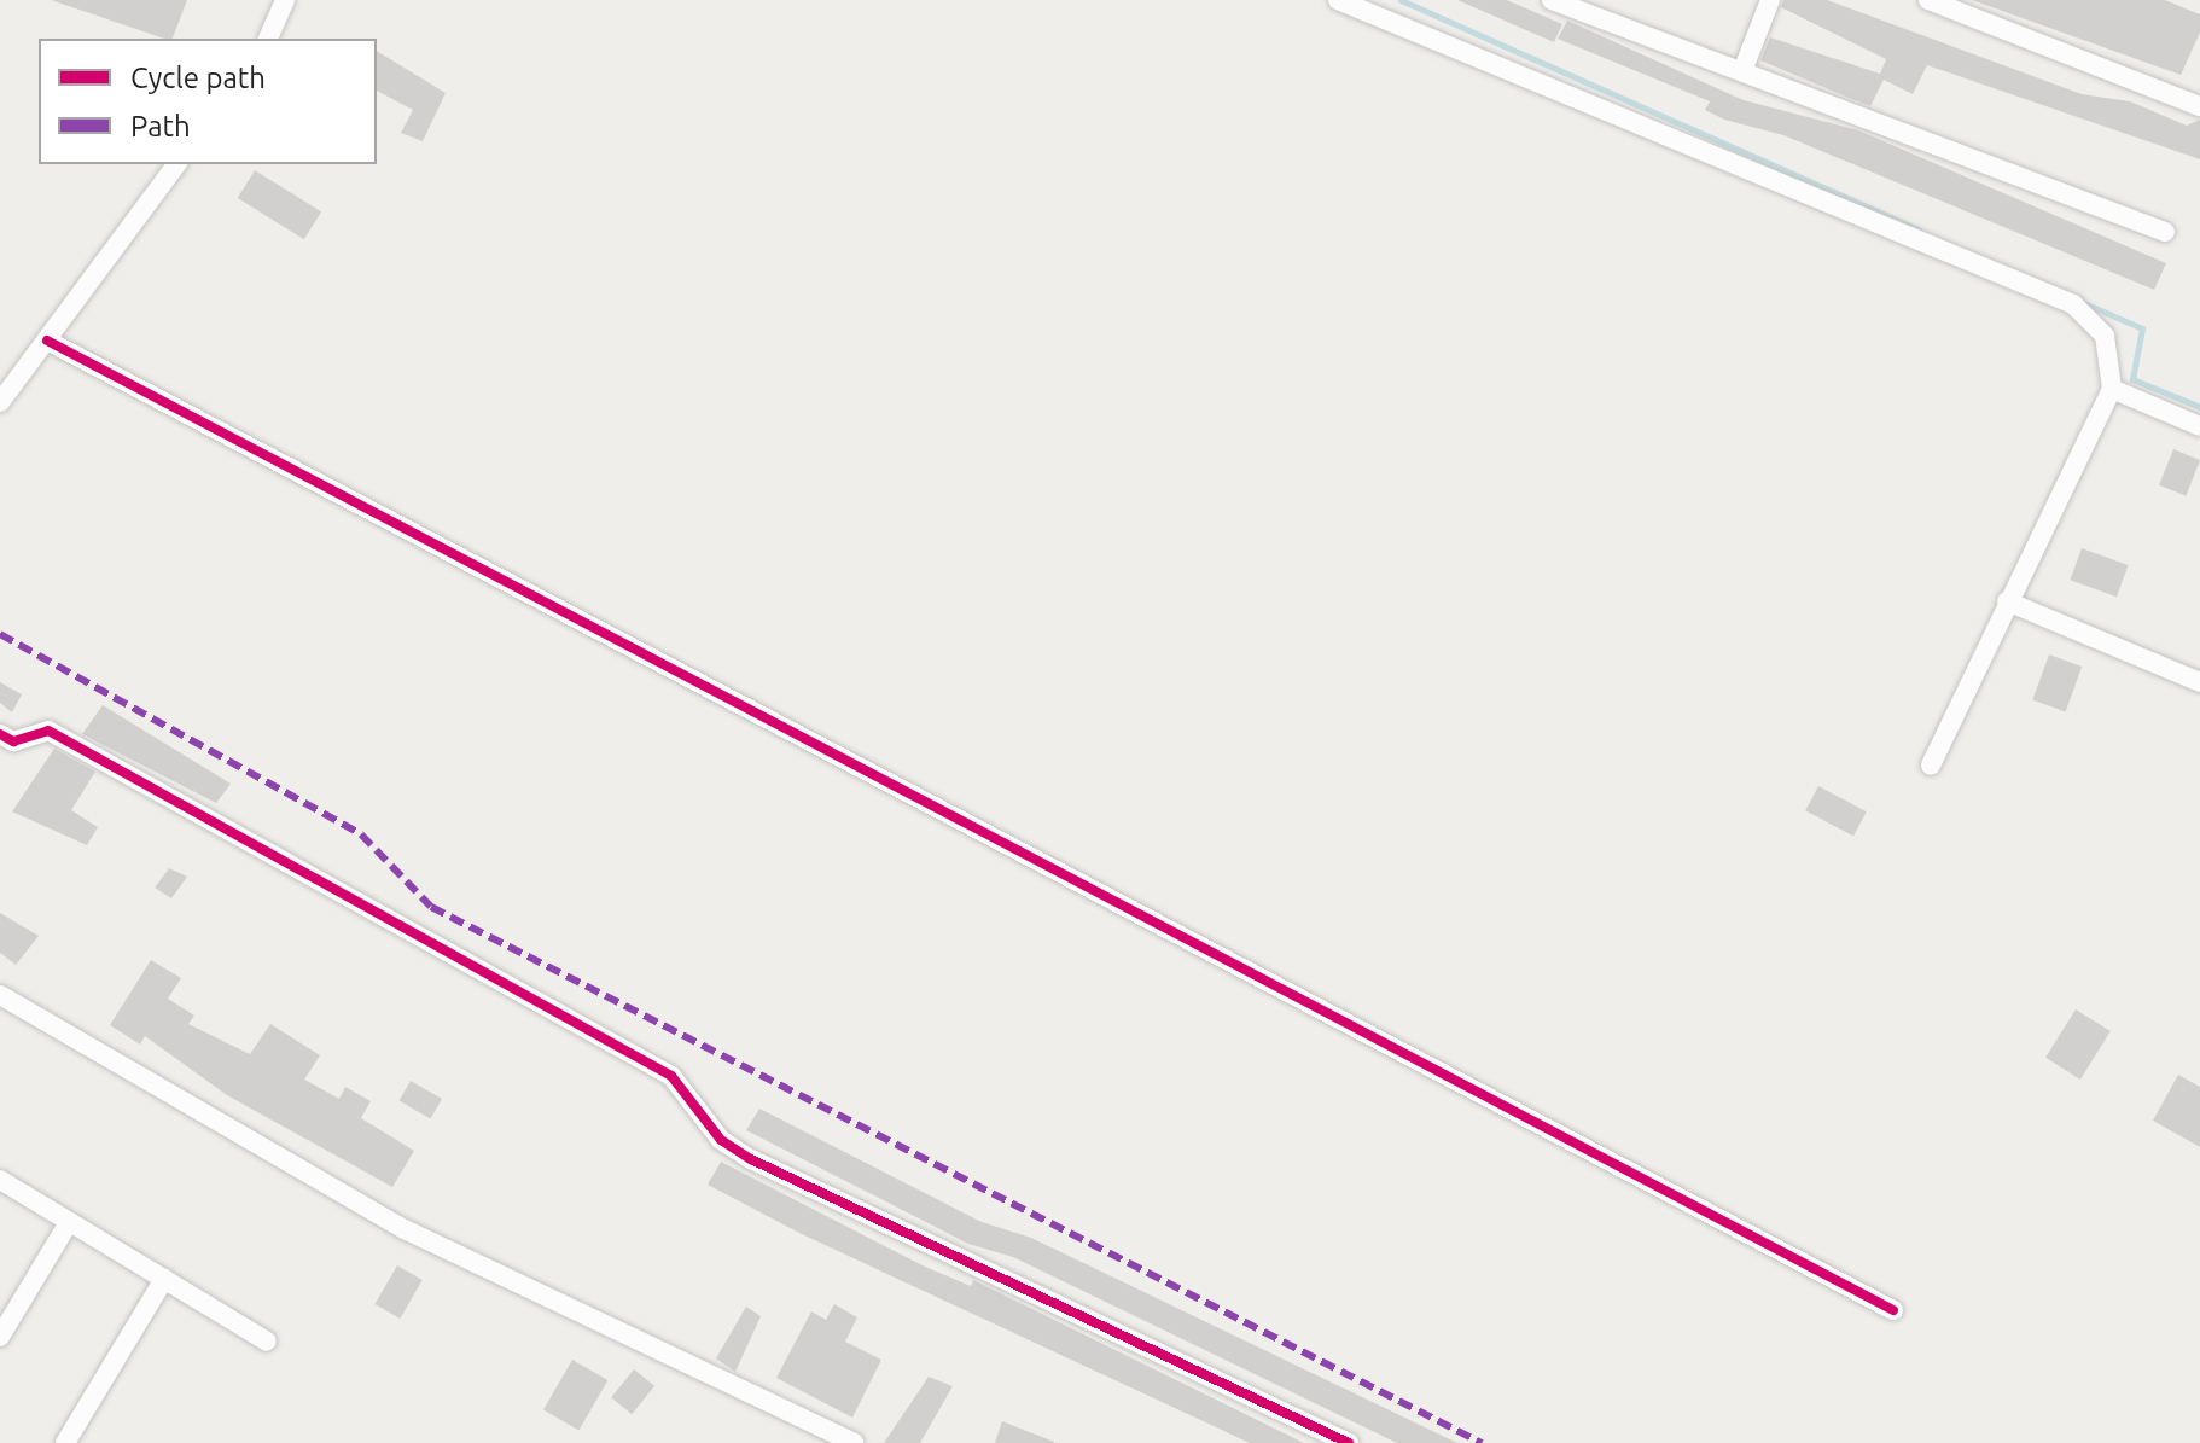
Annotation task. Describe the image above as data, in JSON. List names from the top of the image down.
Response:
{
  "legend": ["Cycle path", "Path"]
}
